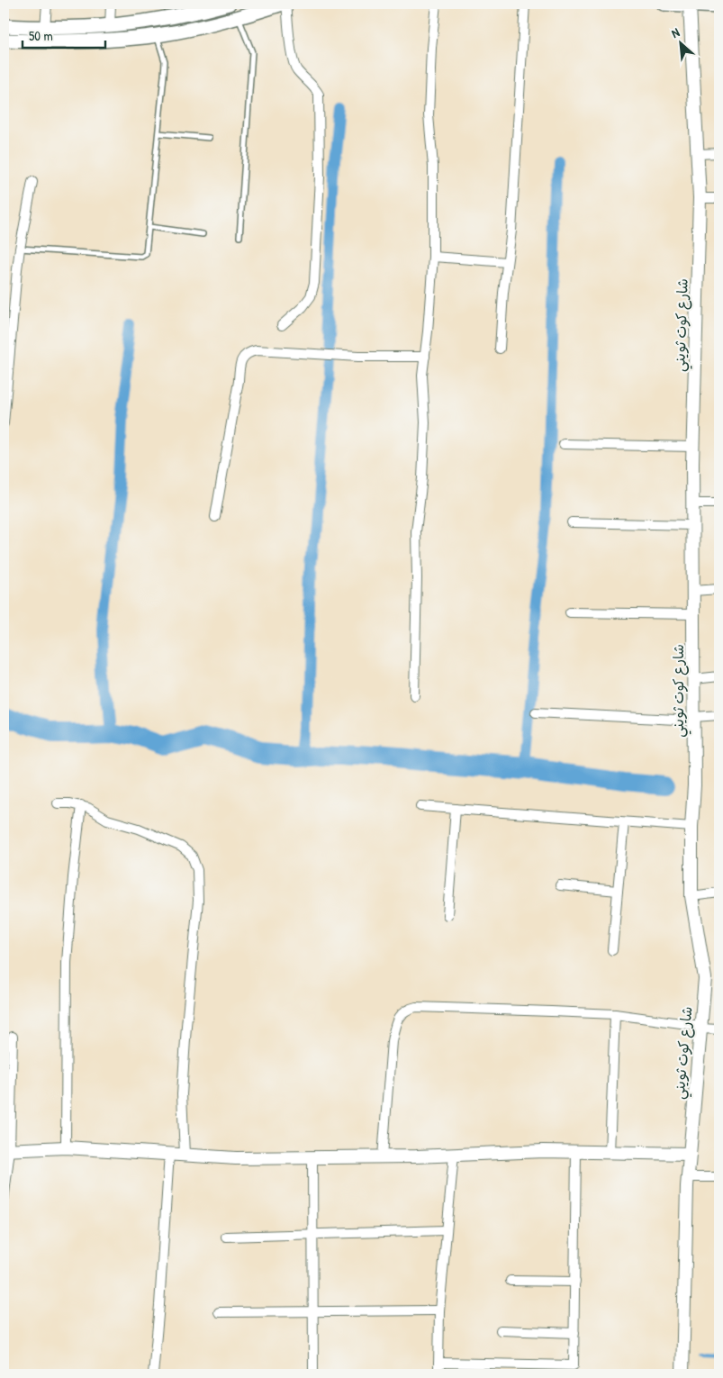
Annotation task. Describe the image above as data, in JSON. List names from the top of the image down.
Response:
{
  "streets": {
    "main road": ["شارع كوت ثويني"]
  },
  "scale_bar": "50 m",
  "north": "top left"
}
